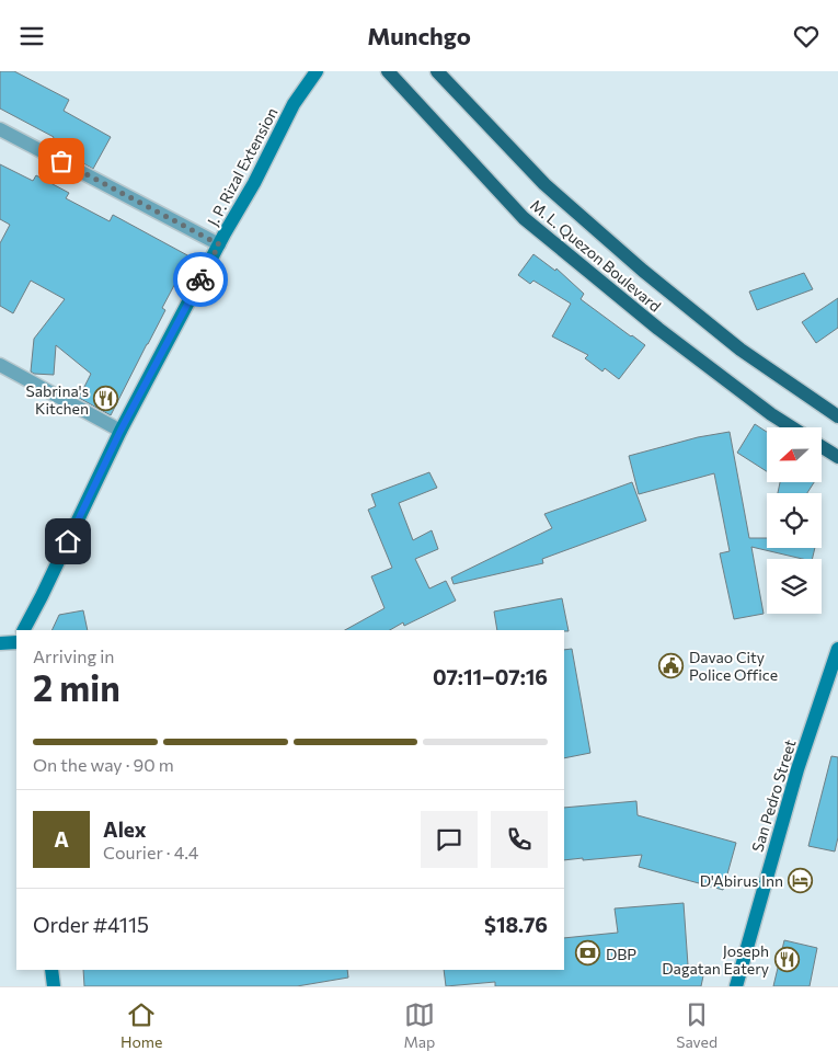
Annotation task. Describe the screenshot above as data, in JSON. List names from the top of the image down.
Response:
{
  "streets": {
    "main road": ["M. L. Quezon Boulevard"],
    "street": ["J. P. Rizal Extension", "San Pedro Street"]
  },
  "places": {
    "restaurant": ["Sabrina's Kitchen", "Joseph Dagatan Eatery"],
    "public building": ["Davao City Police Office"],
    "hotel": ["D'Abirus Inn"],
    "bank": ["DBP"]
  },
  "north": "left",
  "page": {
    "header": "Munchgo",
    "heading": ["2 min", "Arriving in", "07:11–07:16"],
    "panel": [
      "Alex",
      "Courier · 4.4",
      "Order #4115",
      "$18.76"
    ],
    "bar": "On the way · 90 m",
    "round": "A",
    "tabs": ["Home", "Map", "Saved"]
  }
}
